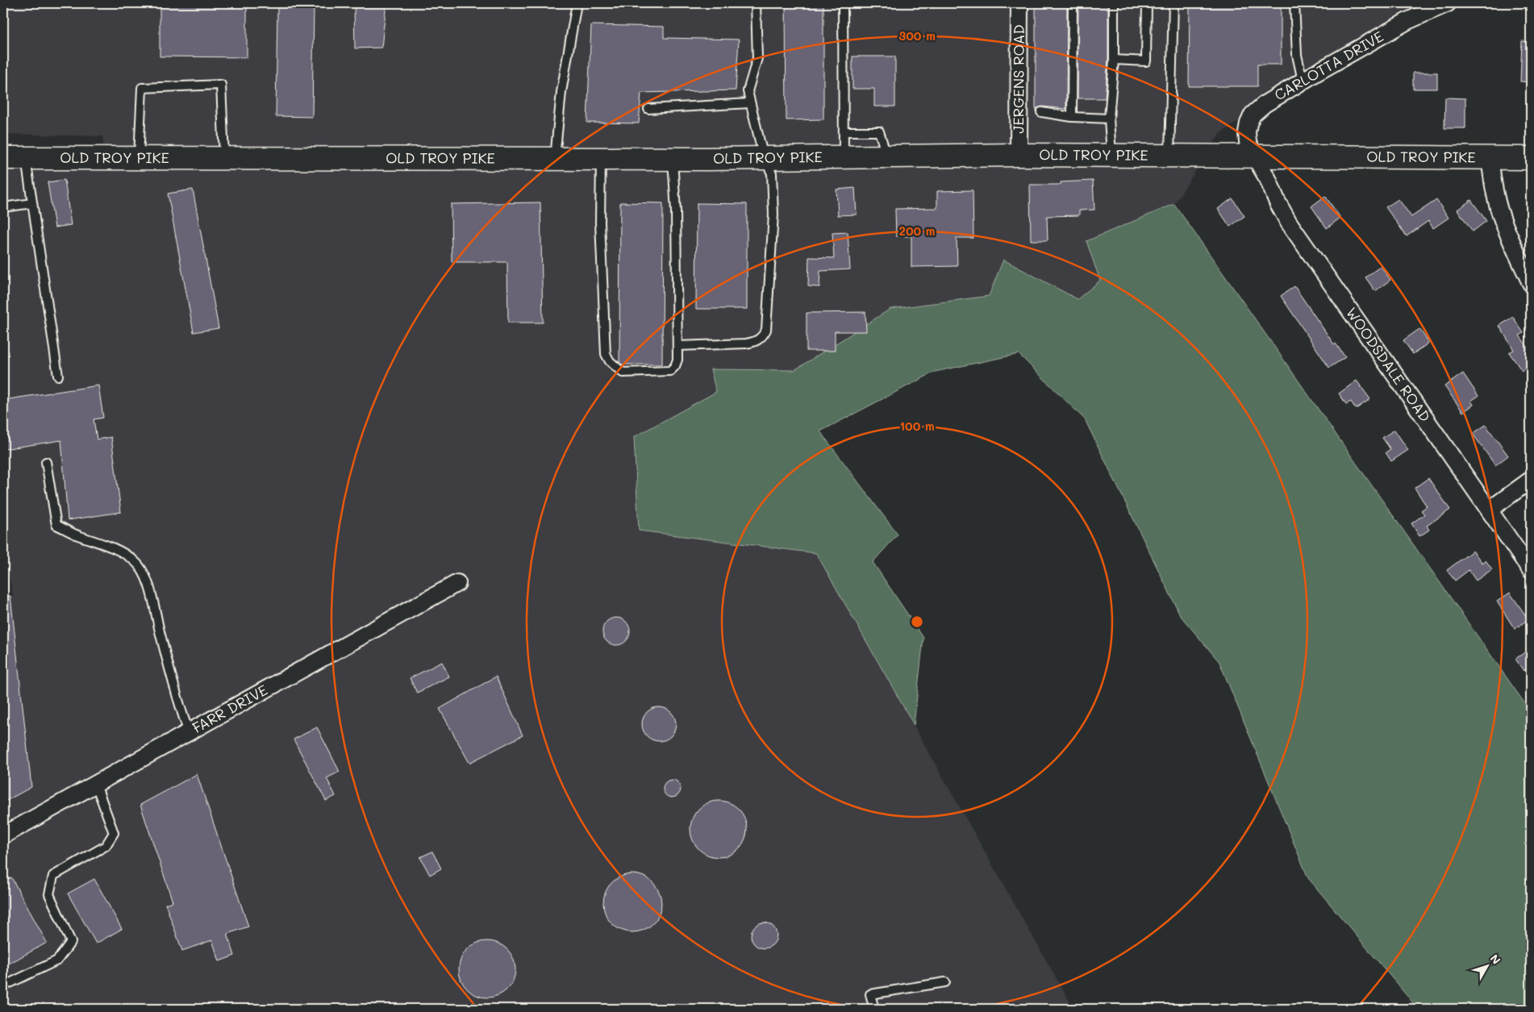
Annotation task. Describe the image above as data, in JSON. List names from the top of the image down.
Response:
{
  "streets": {
    "main road": ["OLD TROY PIKE"],
    "street": [
      "CARLOTTA DRIVE",
      "JERGENS ROAD",
      "WOODSDALE ROAD",
      "FARR DRIVE"
    ]
  },
  "crossings": [
    ["CARLOTTA DRIVE", "OLD TROY PIKE"],
    ["CARLOTTA DRIVE", "WOODSDALE ROAD"],
    ["JERGENS ROAD", "OLD TROY PIKE"],
    ["OLD TROY PIKE", "WOODSDALE ROAD"]
  ],
  "north": "top right",
  "rings": ["300 m", "200 m", "100 m"]
}
